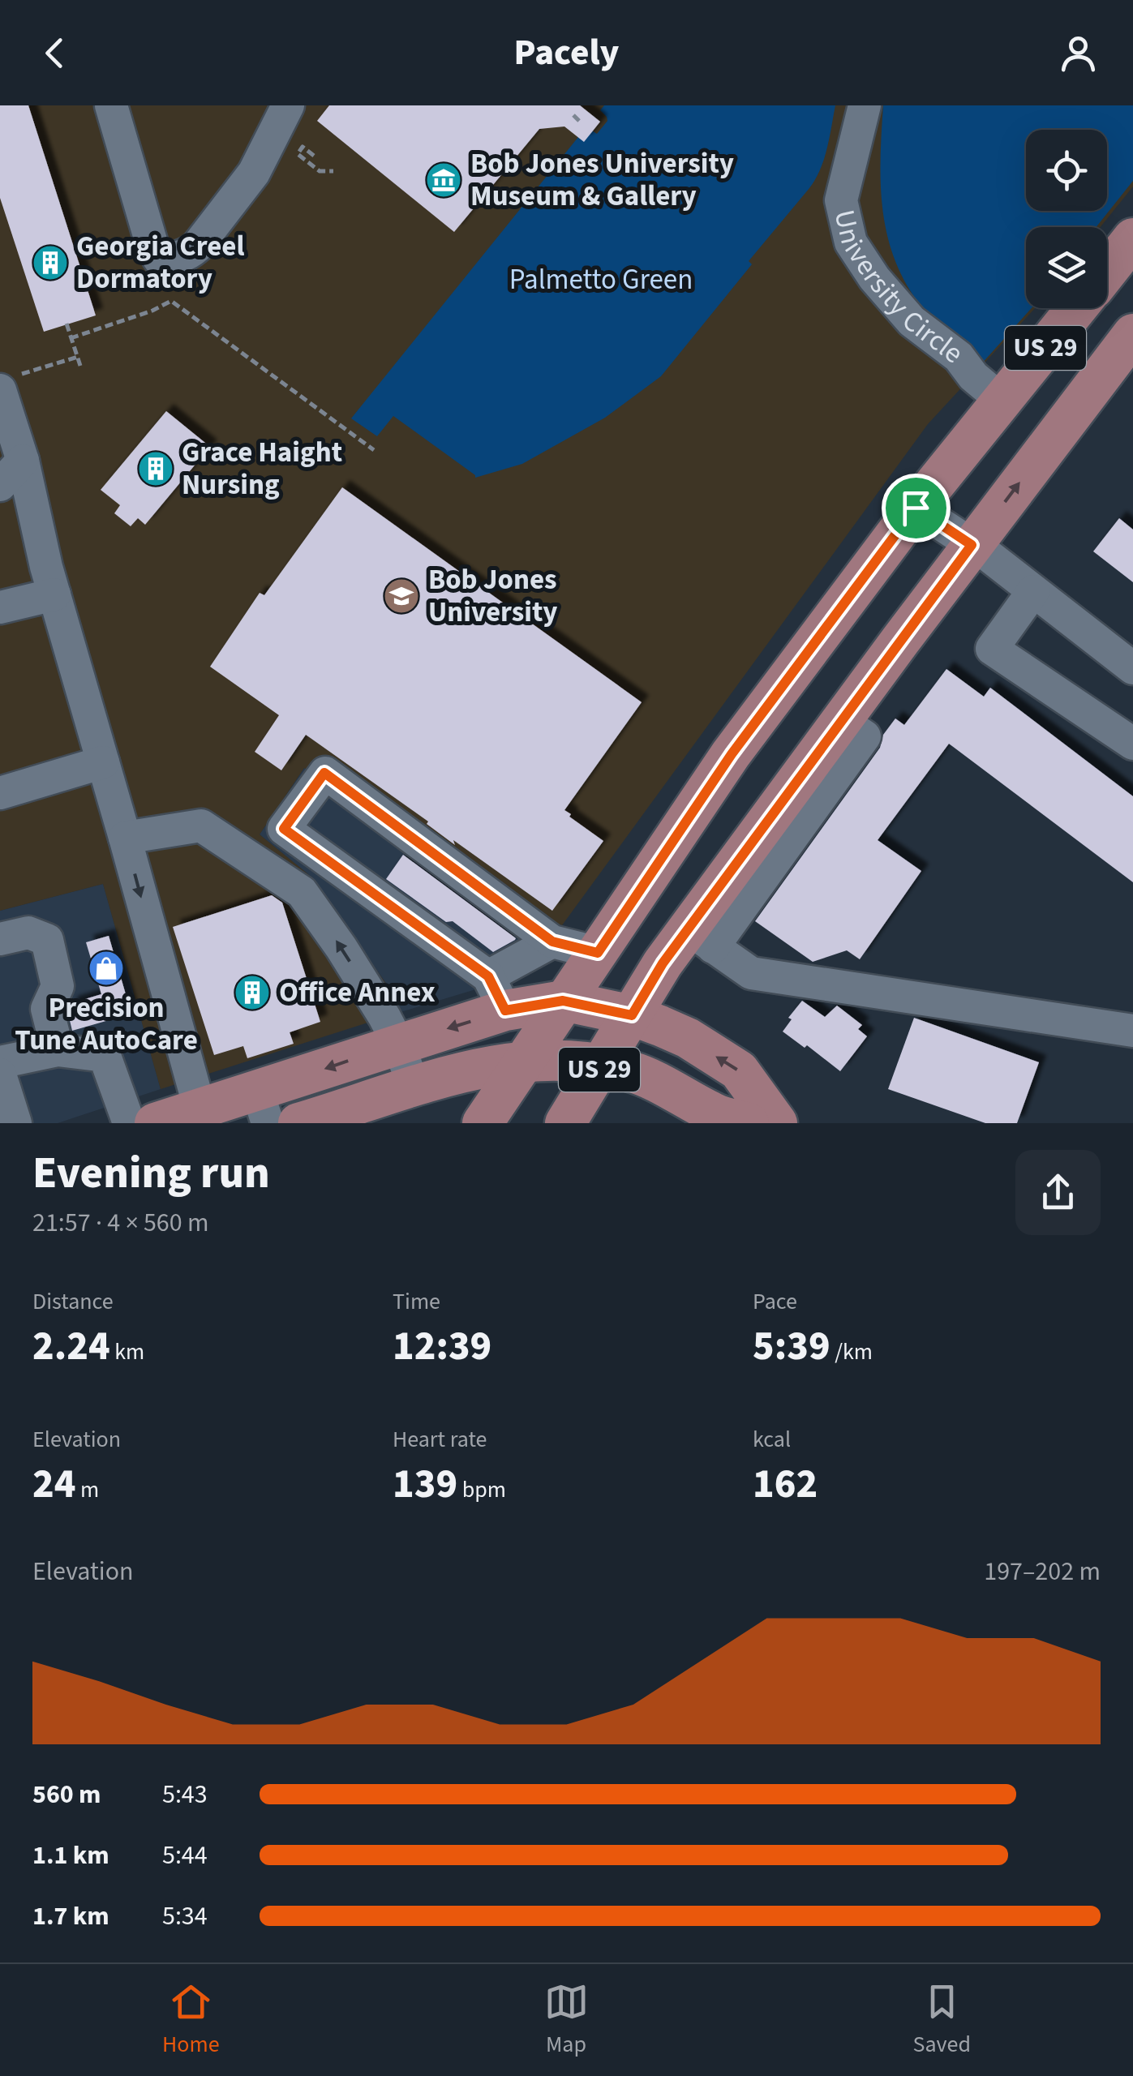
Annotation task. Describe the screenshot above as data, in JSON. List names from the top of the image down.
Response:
{
  "streets": {
    "main road": ["US 29"],
    "street": ["University Circle"]
  },
  "crossings": [
    ["University Circle", "US 29"]
  ],
  "parks": ["Palmetto Green"],
  "places": {
    "museum": ["Bob Jones University Museum & Gallery"],
    "building": ["Georgia Creel Dormatory", "Grace Haight Nursing", "Office Annex"],
    "school or university": ["Bob Jones University"],
    "shop": ["Precision Tune AutoCare"]
  },
  "page": {
    "header": "Pacely",
    "heading": ["Evening run", "21:57 · 4 × 560 m"],
    "stats": [
      ["Distance", "2.24 km"],
      ["Time", "12:39"],
      ["Pace", "5:39 /km"],
      ["Elevation", "24 m"],
      ["Heart rate", "139 bpm"],
      ["kcal", "162"]
    ],
    "chart": ["Elevation", "197–202 m"],
    "list": [
      {
        "name": "560 m",
        "note": "5:43"
      },
      {
        "name": "1.1 km",
        "note": "5:44"
      },
      {
        "name": "1.7 km",
        "note": "5:34"
      }
    ],
    "tabs": ["Home", "Map", "Saved"]
  }
}
